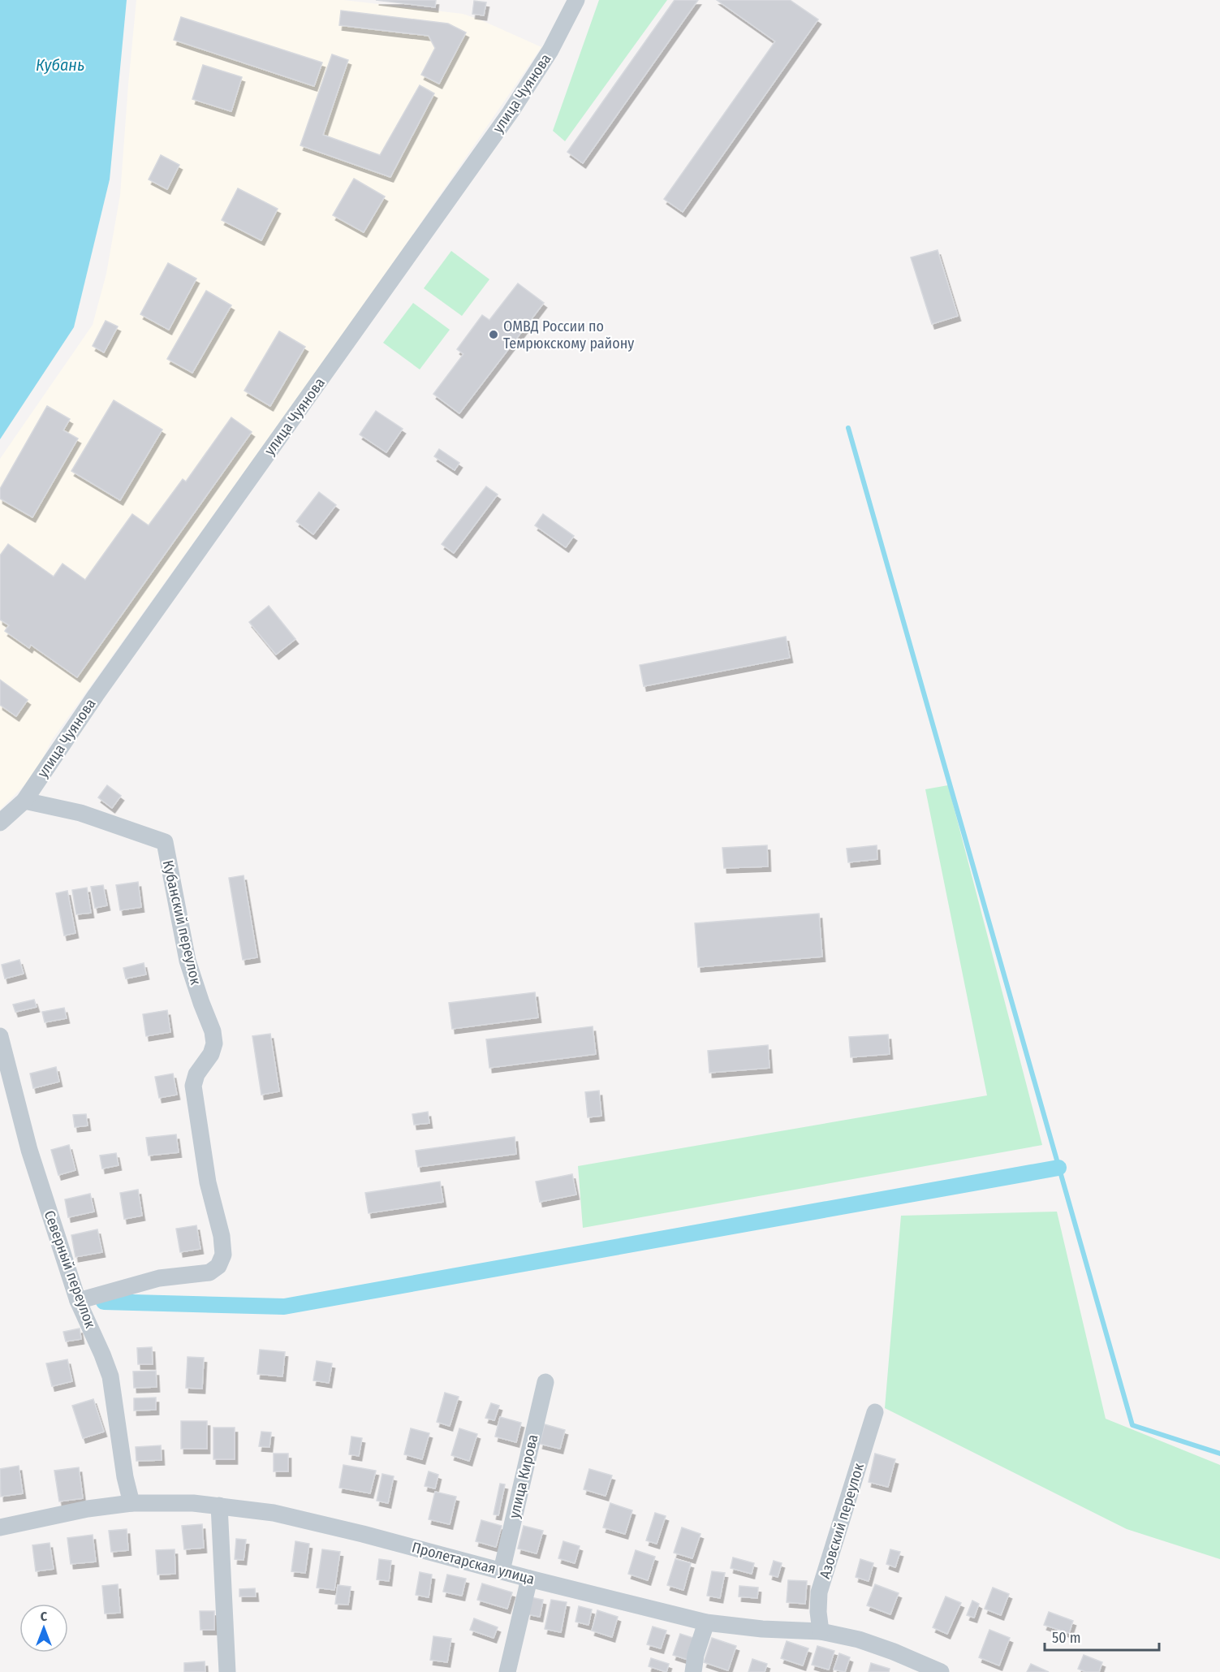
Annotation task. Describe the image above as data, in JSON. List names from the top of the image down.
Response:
{
  "streets": {
    "street": [
      "улица Чуянова",
      "Кубанский переулок",
      "Северный переулок",
      "улица Кирова",
      "Азовский переулок",
      "Пролетарская улица"
    ]
  },
  "crossings": [
    ["улица Чуянова", "Кубанский переулок"],
    ["Кубанский переулок", "Северный переулок"],
    ["Северный переулок", "Пролетарская улица"],
    ["улица Кирова", "Пролетарская улица"],
    ["Азовский переулок", "Пролетарская улица"]
  ],
  "water": ["Кубань"],
  "places": ["ОМВД России по Темрюкскому району"],
  "scale_bar": "50 m",
  "north": "top"
}
